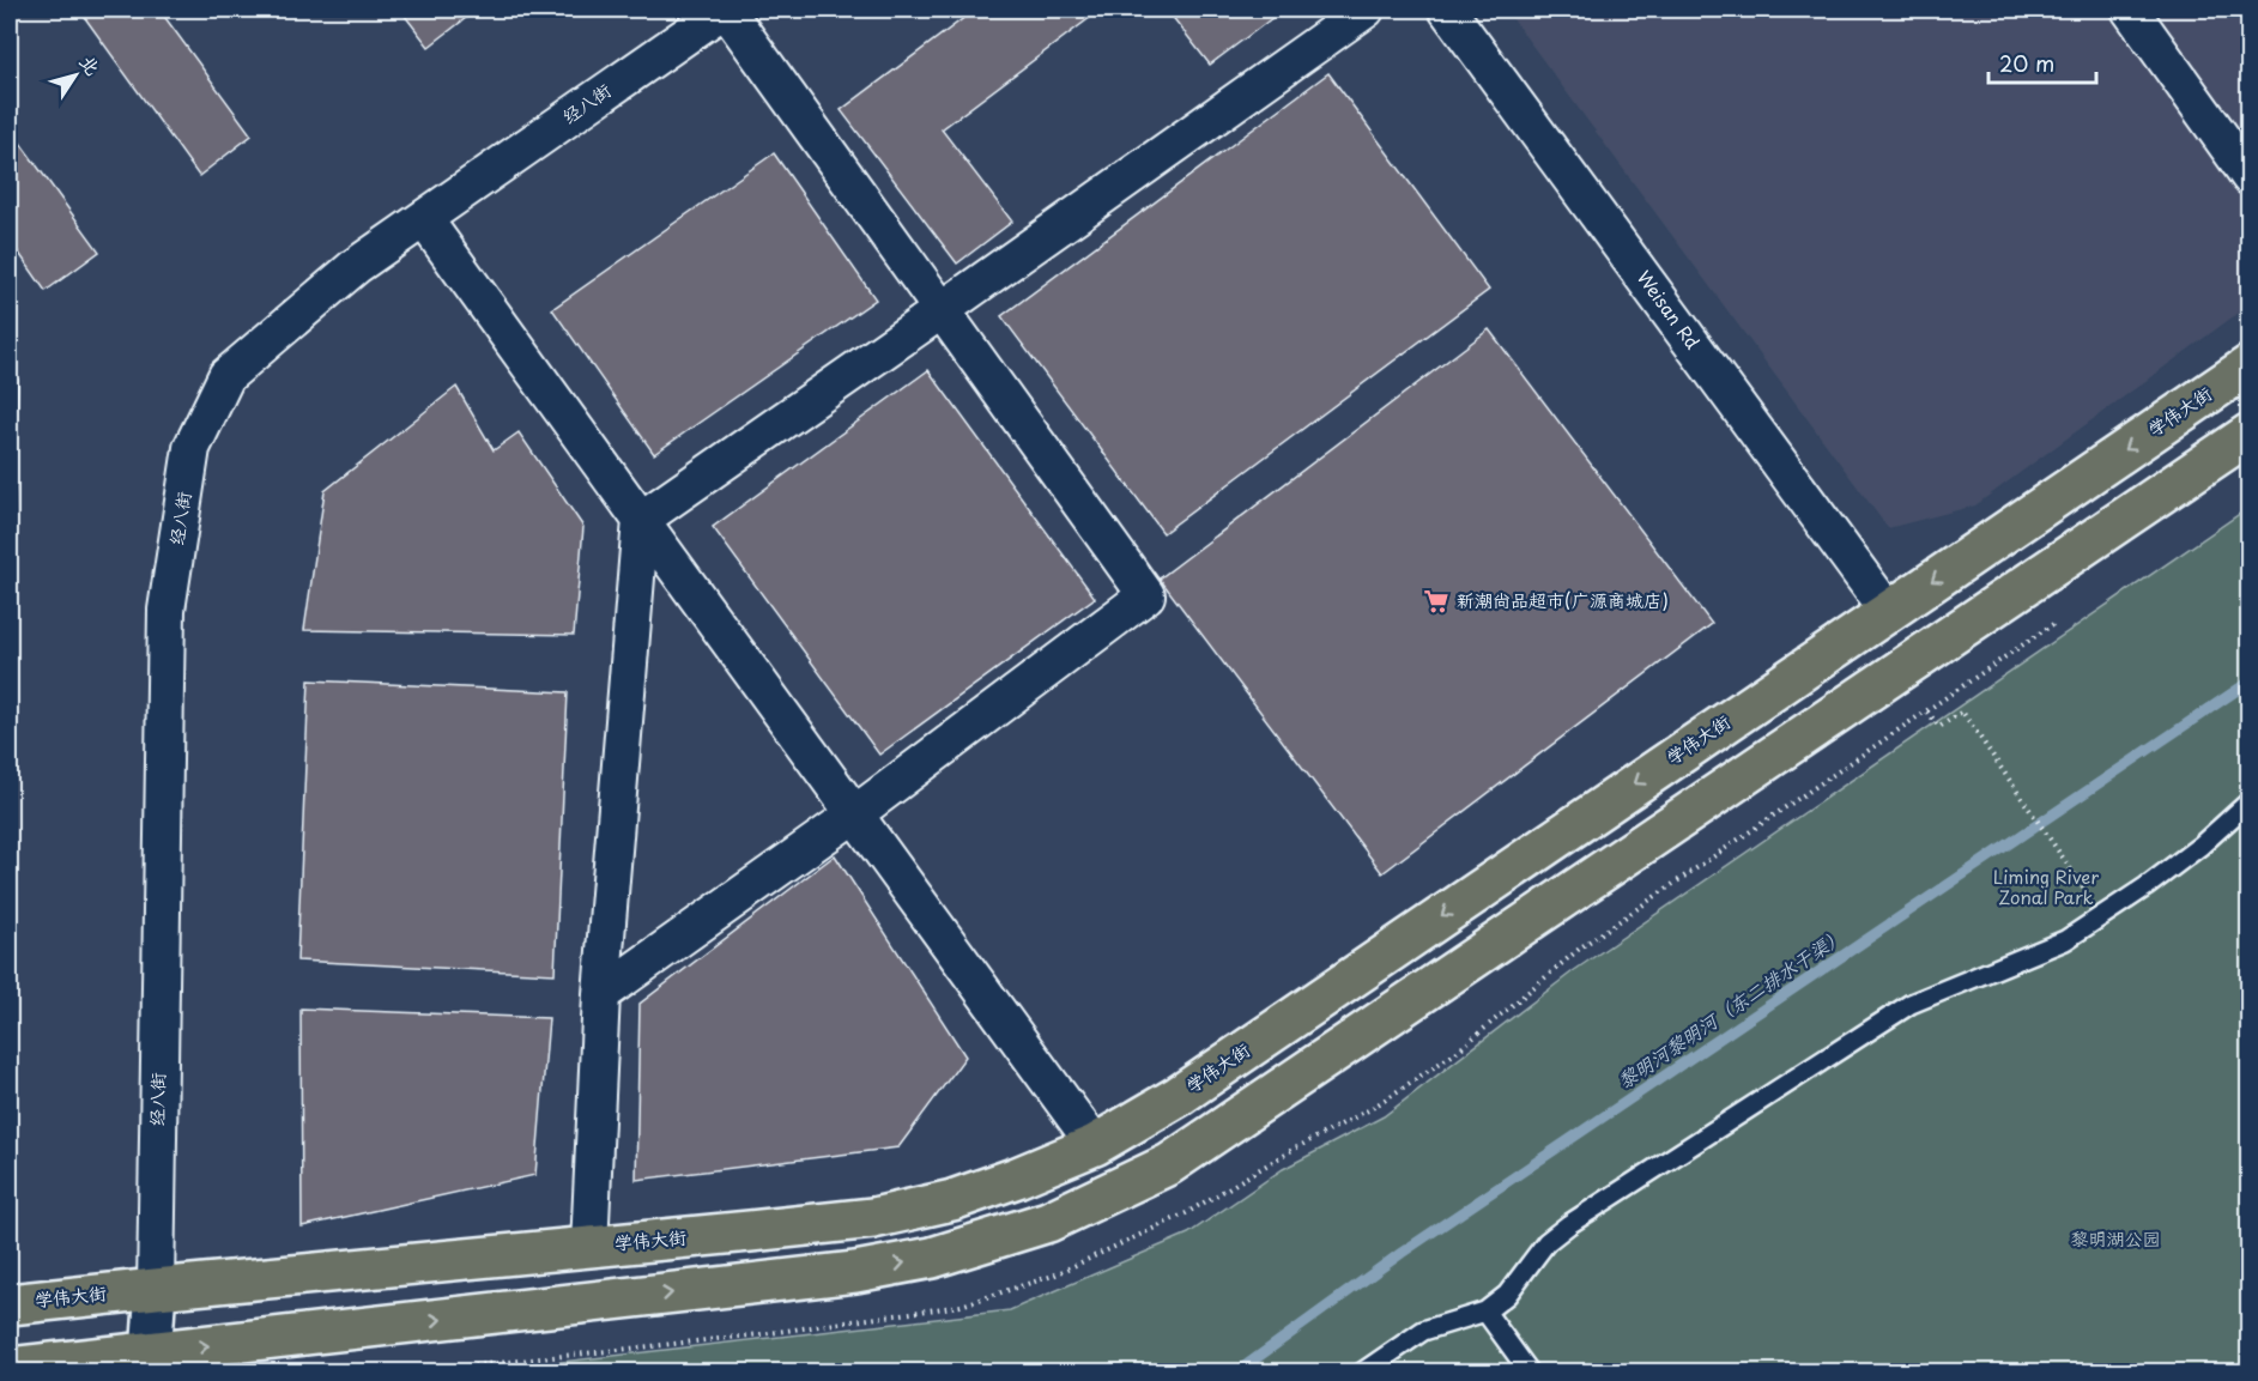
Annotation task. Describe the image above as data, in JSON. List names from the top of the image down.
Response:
{
  "streets": {
    "main road": ["学伟大街"],
    "street": ["经八街", "Weisan Rd"]
  },
  "crossings": [
    ["经八街", "学伟大街"],
    ["Weisan Rd", "学伟大街"]
  ],
  "water": ["黎明河黎明河（东二排水干渠）"],
  "parks": ["Liming River Zonal Park", "黎明湖公园"],
  "places": {
    "supermarket": ["新潮尚品超市(广源商城店)"]
  },
  "scale_bar": "20 m",
  "north": "top right"
}
